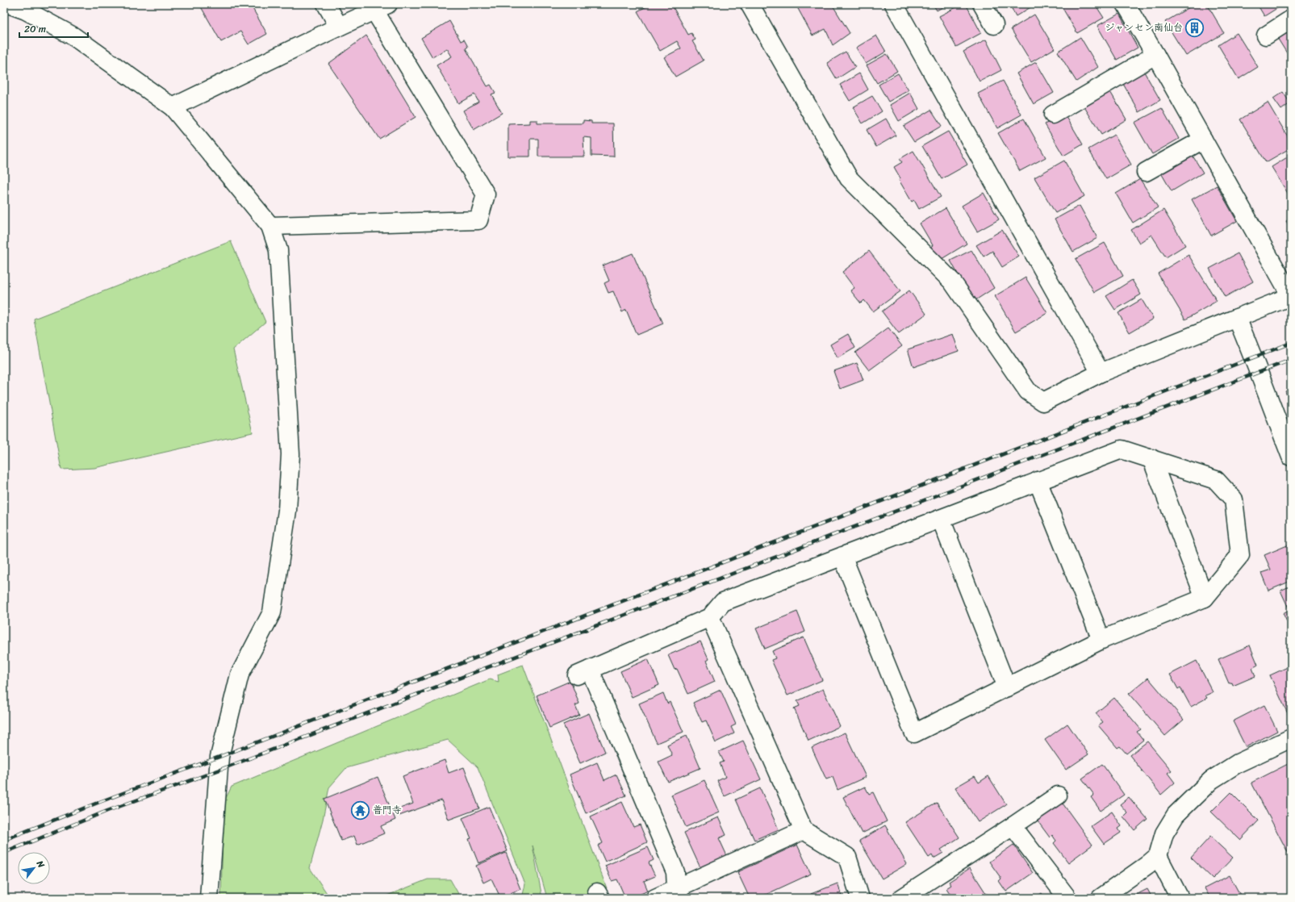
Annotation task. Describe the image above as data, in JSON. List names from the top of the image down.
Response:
{
  "places": {
    "building": ["ジャンセン南仙台"],
    "temple": ["普門寺"]
  },
  "scale_bar": "20 m",
  "north": "top right"
}
